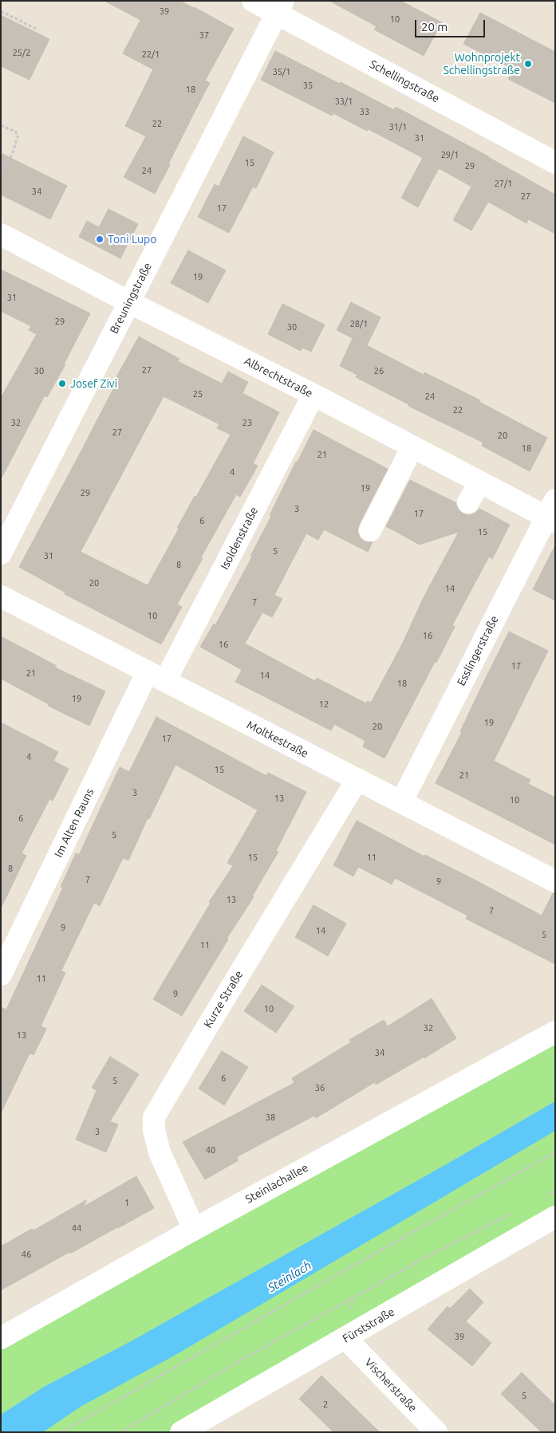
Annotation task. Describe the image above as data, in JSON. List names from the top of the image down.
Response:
{
  "streets": {
    "street": [
      "Schellingstraße",
      "Breuningstraße",
      "Albrechtstraße",
      "Isoldenstraße",
      "Esslingerstraße",
      "Moltkestraße",
      "Im Alten Rauns",
      "Kurze Straße",
      "Steinlachallee",
      "Fürststraße",
      "Vischerstraße"
    ]
  },
  "crossings": [
    ["Schellingstraße", "Breuningstraße"],
    ["Breuningstraße", "Albrechtstraße"],
    ["Albrechtstraße", "Isoldenstraße"],
    ["Albrechtstraße", "Esslingerstraße"],
    ["Isoldenstraße", "Moltkestraße"],
    ["Isoldenstraße", "Im Alten Rauns"],
    ["Esslingerstraße", "Moltkestraße"],
    ["Moltkestraße", "Im Alten Rauns"],
    ["Moltkestraße", "Kurze Straße"],
    ["Kurze Straße", "Steinlachallee"],
    ["Fürststraße", "Vischerstraße"]
  ],
  "water": ["Steinlach"],
  "places": ["Wohnprojekt Schellingstraße", "Toni Lupo", "Josef Zivi"],
  "house_numbers": [
    "39",
    "10",
    "37",
    "25/2",
    "22/1",
    "35/1",
    "35",
    "18",
    "33/1",
    "33",
    "22",
    "31/1",
    "31",
    "29/1",
    "15",
    "29",
    "24",
    "27/1",
    "34",
    "27",
    "17",
    "19",
    "31",
    "29",
    "28/1",
    "30",
    "27",
    "30",
    "26",
    "25",
    "24",
    "22",
    "32",
    "23",
    "27",
    "20",
    "18",
    "21",
    "4",
    "19",
    "29",
    "3",
    "17",
    "6",
    "15",
    "5",
    "31",
    "8",
    "20",
    "14",
    "7",
    "10",
    "16",
    "16",
    "17",
    "21",
    "14",
    "18",
    "19",
    "12",
    "19",
    "20",
    "17",
    "4",
    "15",
    "21",
    "3",
    "13",
    "10",
    "6",
    "5",
    "15",
    "11",
    "8",
    "7",
    "9",
    "13",
    "7",
    "9",
    "14",
    "5",
    "11",
    "11",
    "9",
    "10",
    "32",
    "13",
    "34",
    "6",
    "5",
    "36",
    "38",
    "3",
    "40",
    "1",
    "44",
    "46",
    "39",
    "5",
    "2"
  ],
  "scale_bar": "20 m"
}
